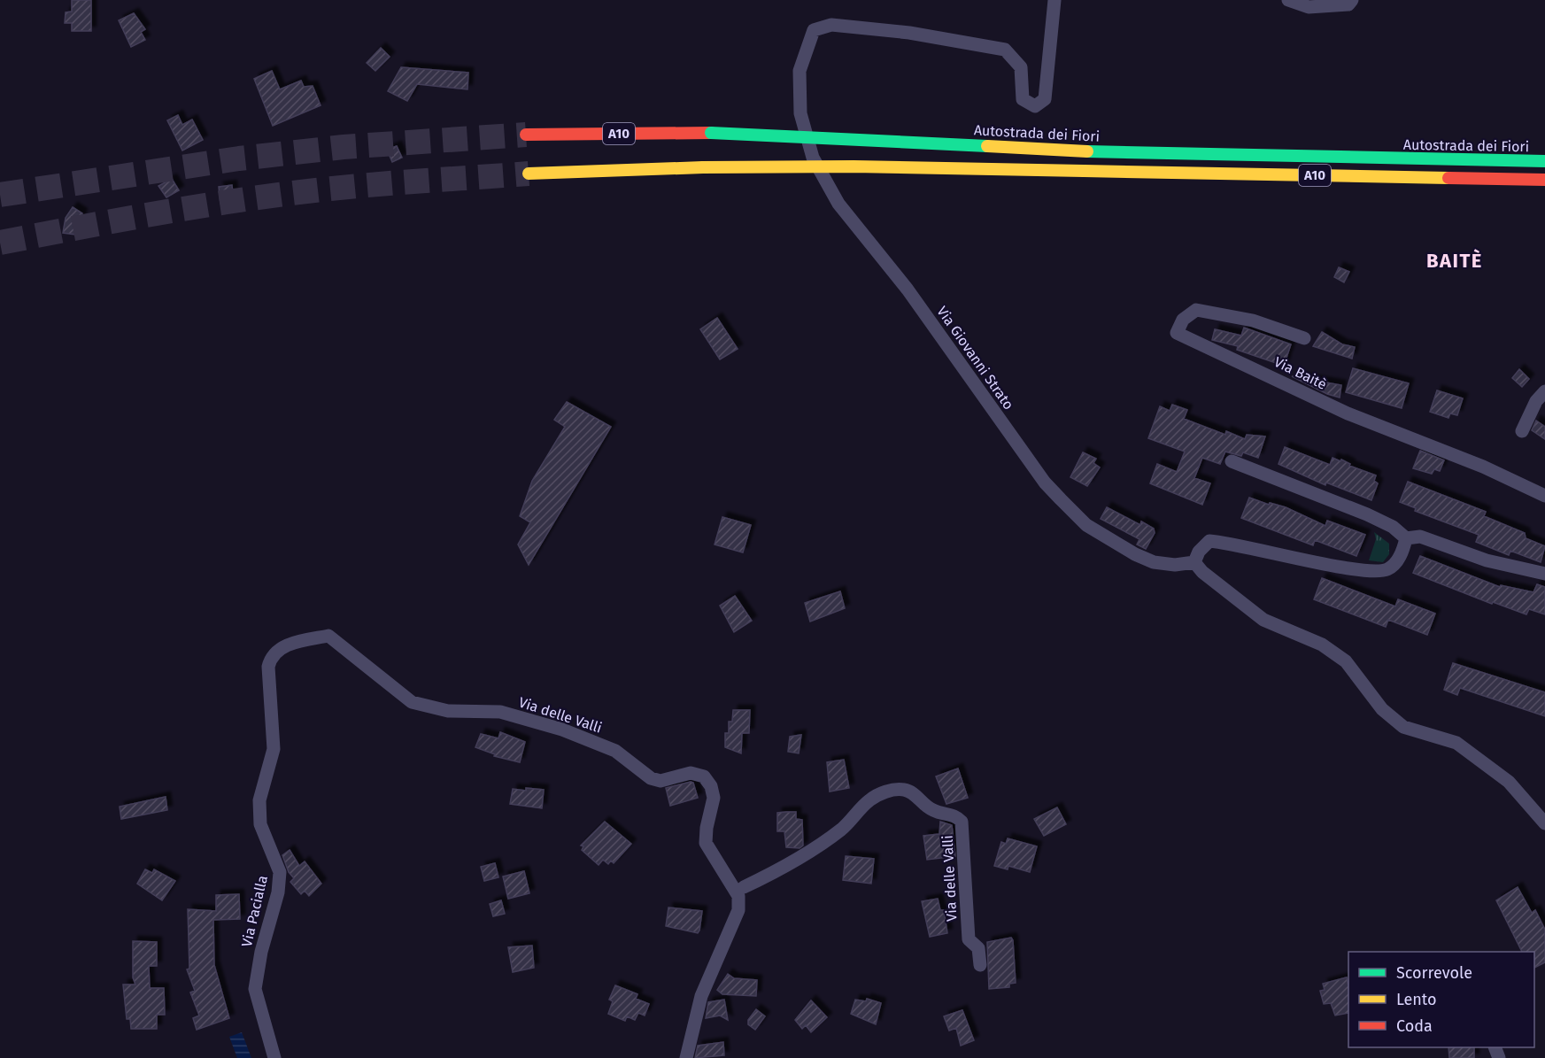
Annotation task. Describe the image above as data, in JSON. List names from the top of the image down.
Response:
{
  "streets": {
    "highway": ["Autostrada dei Fiori", "A10"],
    "street": [
      "Via Giovanni Strato",
      "Via Baitè",
      "Via delle Valli",
      "Via Pacialla"
    ]
  },
  "crossings": [
    ["Via delle Valli", "Via Pacialla"]
  ],
  "districts": ["BAITÈ"],
  "legend": ["Scorrevole", "Lento", "Coda"]
}
